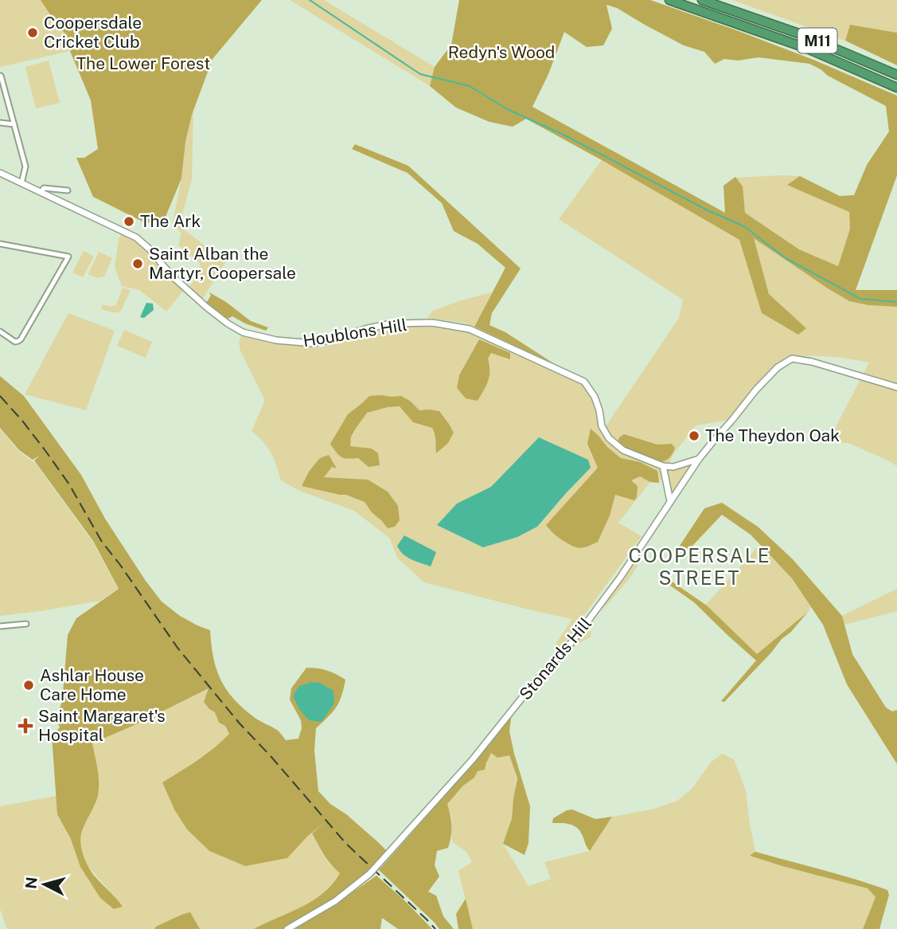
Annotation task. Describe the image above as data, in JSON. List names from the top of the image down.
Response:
{
  "streets": {
    "highway": ["M11"],
    "street": ["Houblons Hill", "Stonards Hill"]
  },
  "districts": ["COOPERSALE STREET"],
  "parks": ["Redyn's Wood", "The Lower Forest"],
  "places": {
    "other": [
      "Coopersdale Cricket Club",
      "The Ark",
      "Saint Alban the Martyr, Coopersale",
      "The Theydon Oak",
      "Ashlar House Care Home"
    ],
    "health": ["Saint Margaret's Hospital"]
  },
  "north": "left"
}
